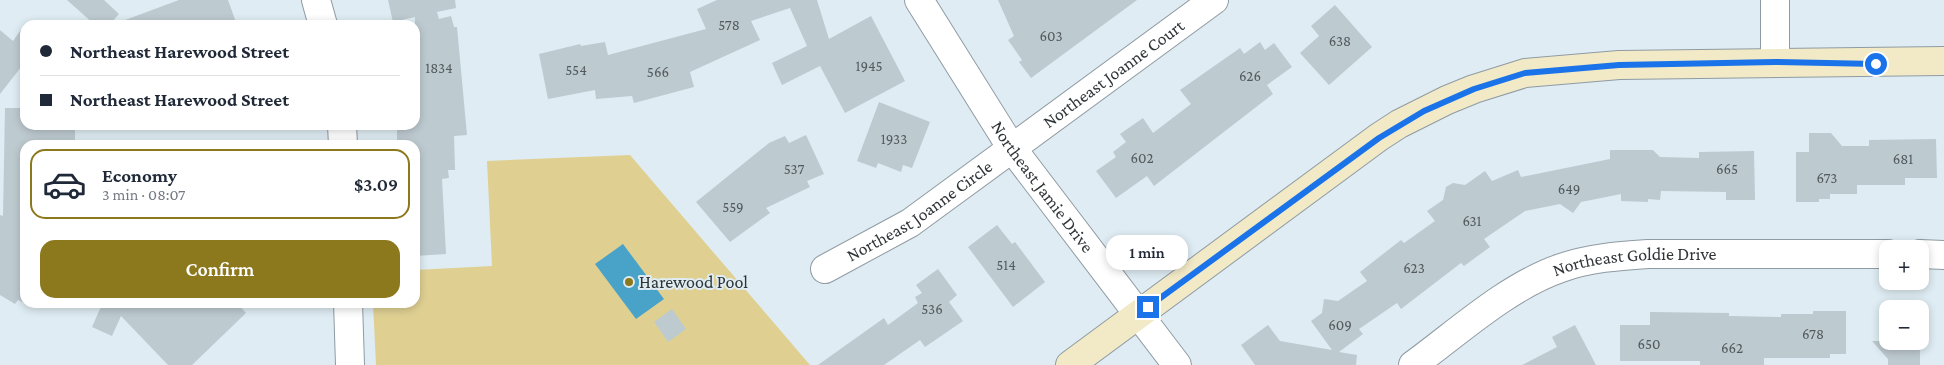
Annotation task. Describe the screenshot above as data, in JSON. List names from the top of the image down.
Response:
{
  "streets": {
    "street": [
      "Northeast Joanne Court",
      "Northeast Jamie Drive",
      "Northeast Joanne Circle",
      "Northeast Goldie Drive"
    ]
  },
  "crossings": [
    ["Northeast Joanne Court", "Northeast Jamie Drive"],
    ["Northeast Joanne Court", "Northeast Joanne Circle"],
    ["Northeast Jamie Drive", "Northeast Joanne Circle"]
  ],
  "places": ["Harewood Pool"],
  "house_numbers": [
    "578",
    "603",
    "638",
    "1945",
    "1834",
    "554",
    "566",
    "626",
    "1933",
    "602",
    "681",
    "537",
    "665",
    "673",
    "649",
    "559",
    "631",
    "514",
    "623",
    "536",
    "609",
    "678",
    "650",
    "662"
  ],
  "page": {
    "banner": ["Northeast Harewood Street", "Northeast Harewood Street"],
    "list": [
      {
        "name": "Economy",
        "note": "3 min · 08:07",
        "value": "$3.09"
      }
    ],
    "buttons": "Confirm",
    "bubble": "1 min",
    "map_buttons": ["+", "−"]
  }
}
